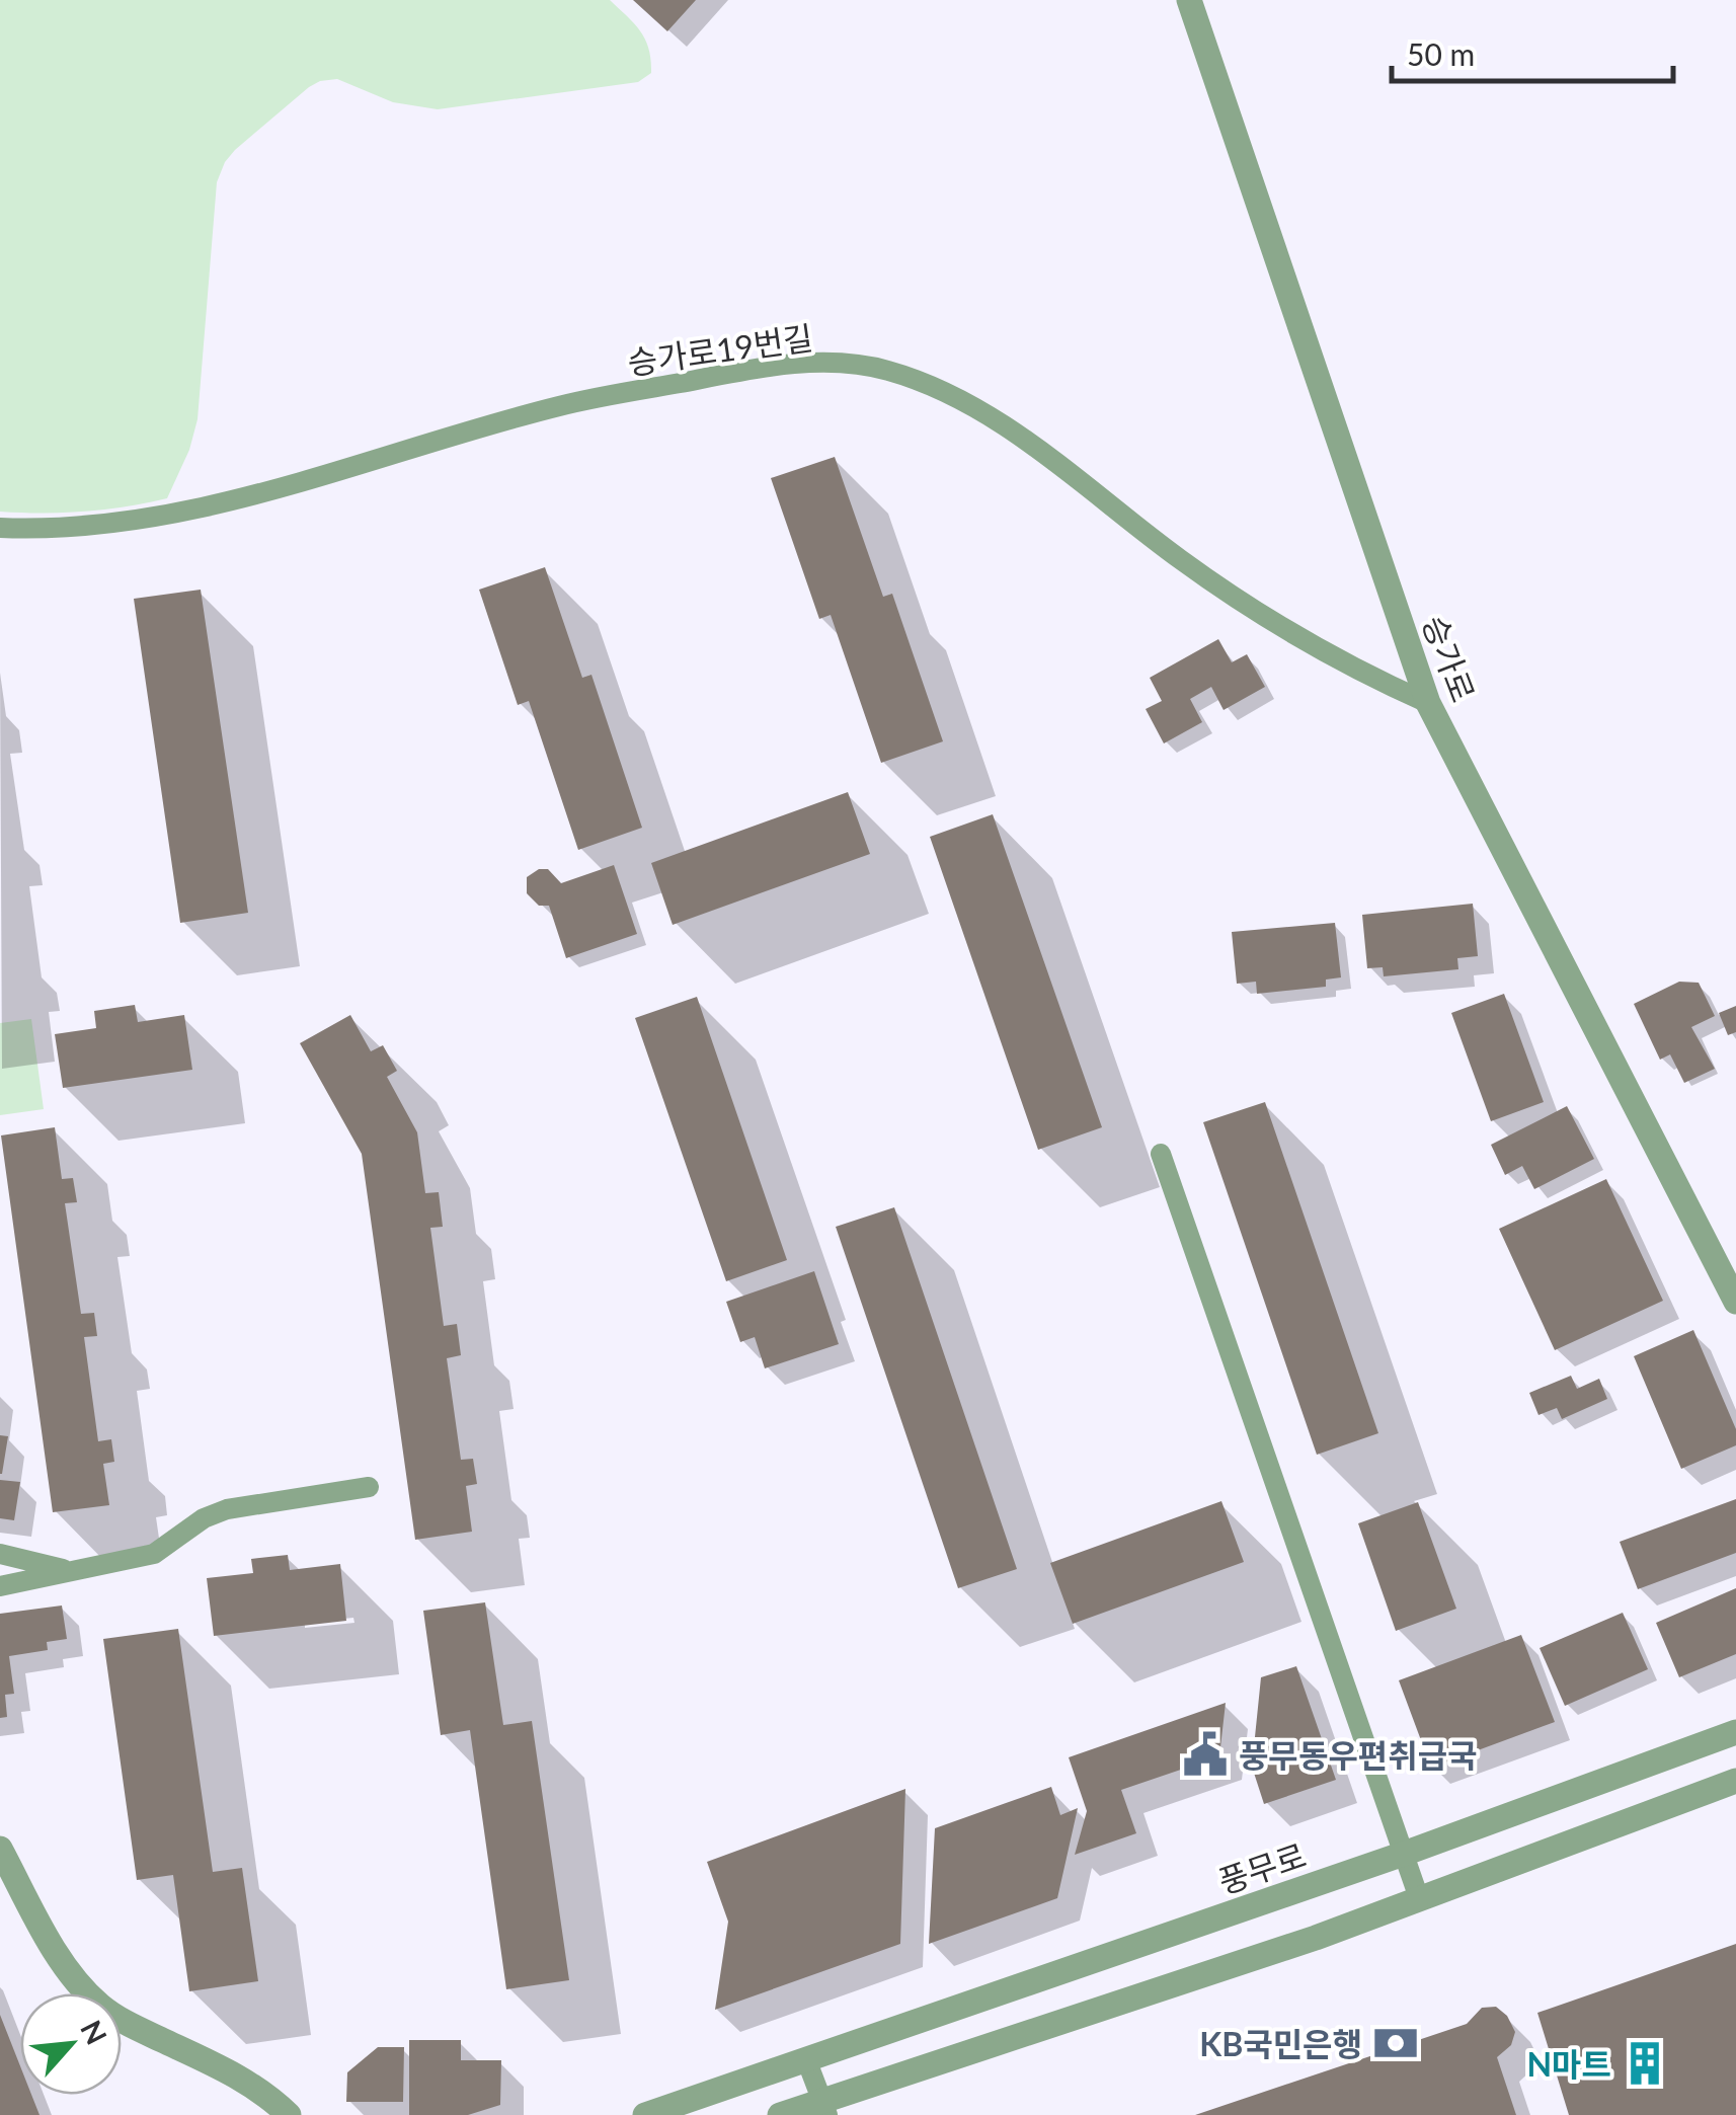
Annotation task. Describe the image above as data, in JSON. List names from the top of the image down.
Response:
{
  "streets": {
    "street": ["승가로", "풍무로"],
    "lane": ["승가로19번길"]
  },
  "crossings": [
    ["승가로19번길", "승가로"]
  ],
  "places": {
    "public building": ["풍무동우편취급국"],
    "bank": ["KB국민은행"],
    "building": ["N마트"]
  },
  "scale_bar": "50 m",
  "north": "top right"
}
